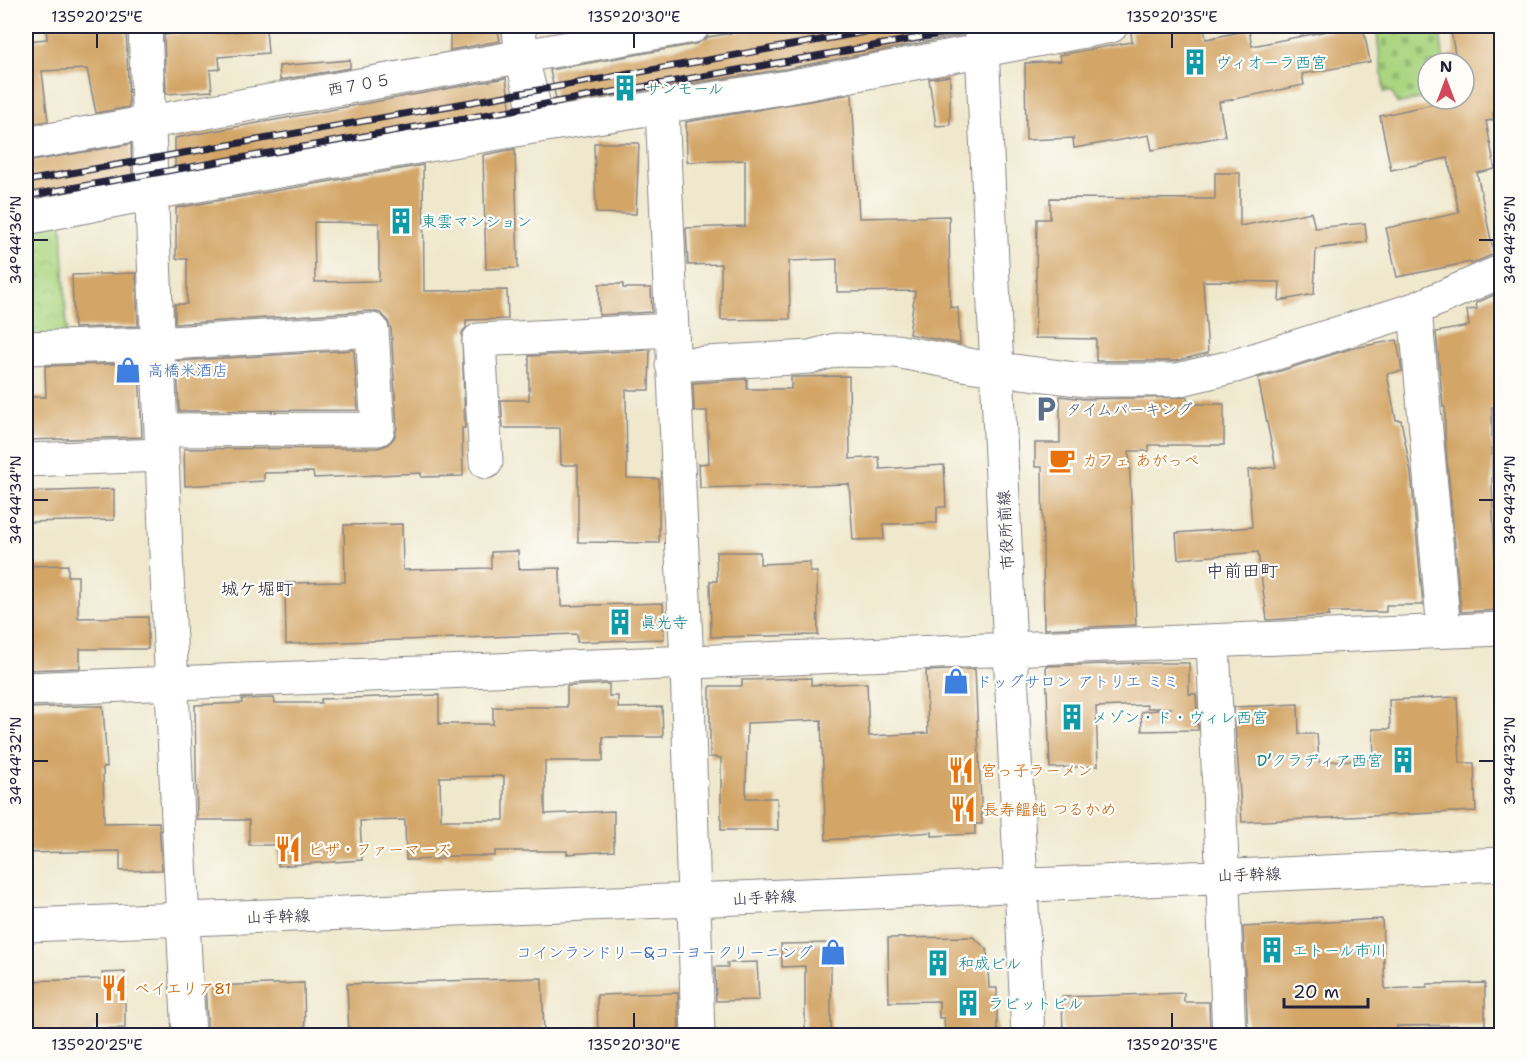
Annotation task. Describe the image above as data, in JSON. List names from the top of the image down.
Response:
{
  "streets": {
    "street": ["西７０５", "市役所前線", "山手幹線"]
  },
  "crossings": [
    ["市役所前線", "山手幹線"]
  ],
  "districts": ["中前田町", "城ケ堀町"],
  "places": {
    "building": [
      "ヴィオーラ西宮",
      "サンモール",
      "東雲マンション",
      "眞光寺",
      "メゾン・ド・ヴィレ西宮",
      "D’クラディア西宮",
      "エトール市川",
      "和成ビル",
      "ラビットビル"
    ],
    "shop": ["高橋米酒店", "ドッグサロン アトリエ ミミ", "コインランドリー&コーヨークリーニング"],
    "parking": ["タイムパーキング"],
    "cafe": ["カフェ あがっぺ"],
    "restaurant": [
      "宮っ子ラーメン",
      "長寿饂飩 つるかめ",
      "ピザ・ファーマーズ",
      "ベイエリア81"
    ]
  },
  "scale_bar": "20 m",
  "north": "top",
  "coordinates": [
    "135°20'25\"E",
    "135°20'30\"E",
    "135°20'35\"E",
    "34°44'36\"N",
    "34°44'34\"N",
    "34°44'32\"N"
  ]
}
